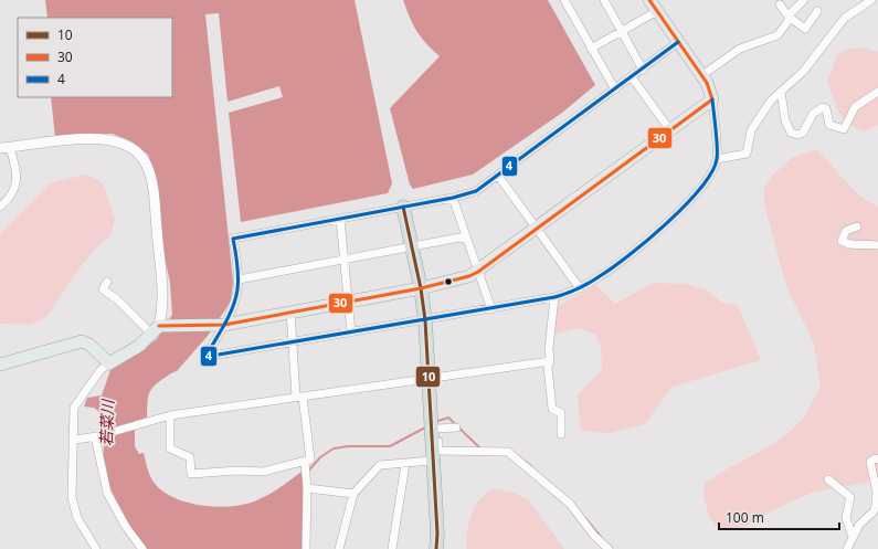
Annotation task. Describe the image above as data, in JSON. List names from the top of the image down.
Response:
{
  "water": ["若菜川"],
  "lines": ["transit line 30", "transit line 4", "transit line 10"],
  "legend": ["10", "30", "4"],
  "scale_bar": "100 m"
}
